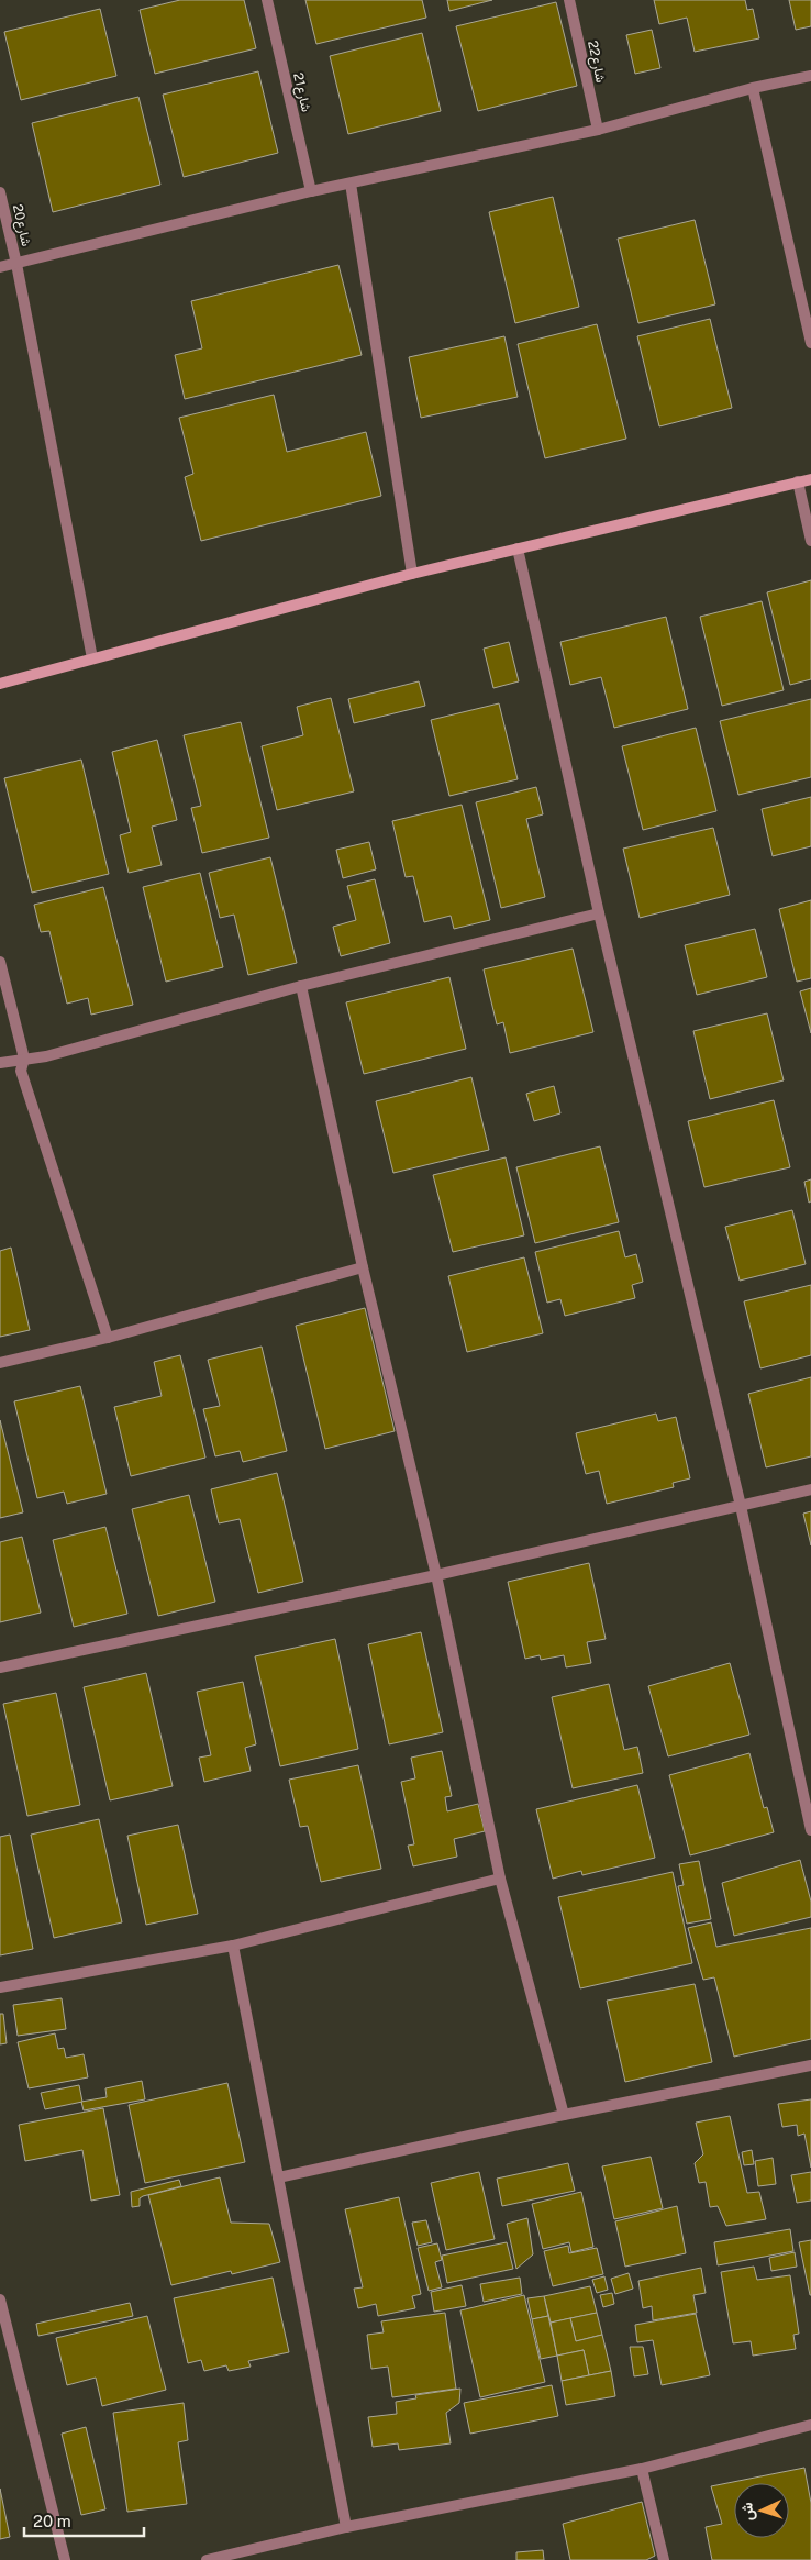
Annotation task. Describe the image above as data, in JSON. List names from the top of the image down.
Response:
{
  "streets": {
    "street": ["شارع22", "شارع21", "شارع20"]
  },
  "scale_bar": "20 m",
  "north": "left"
}
